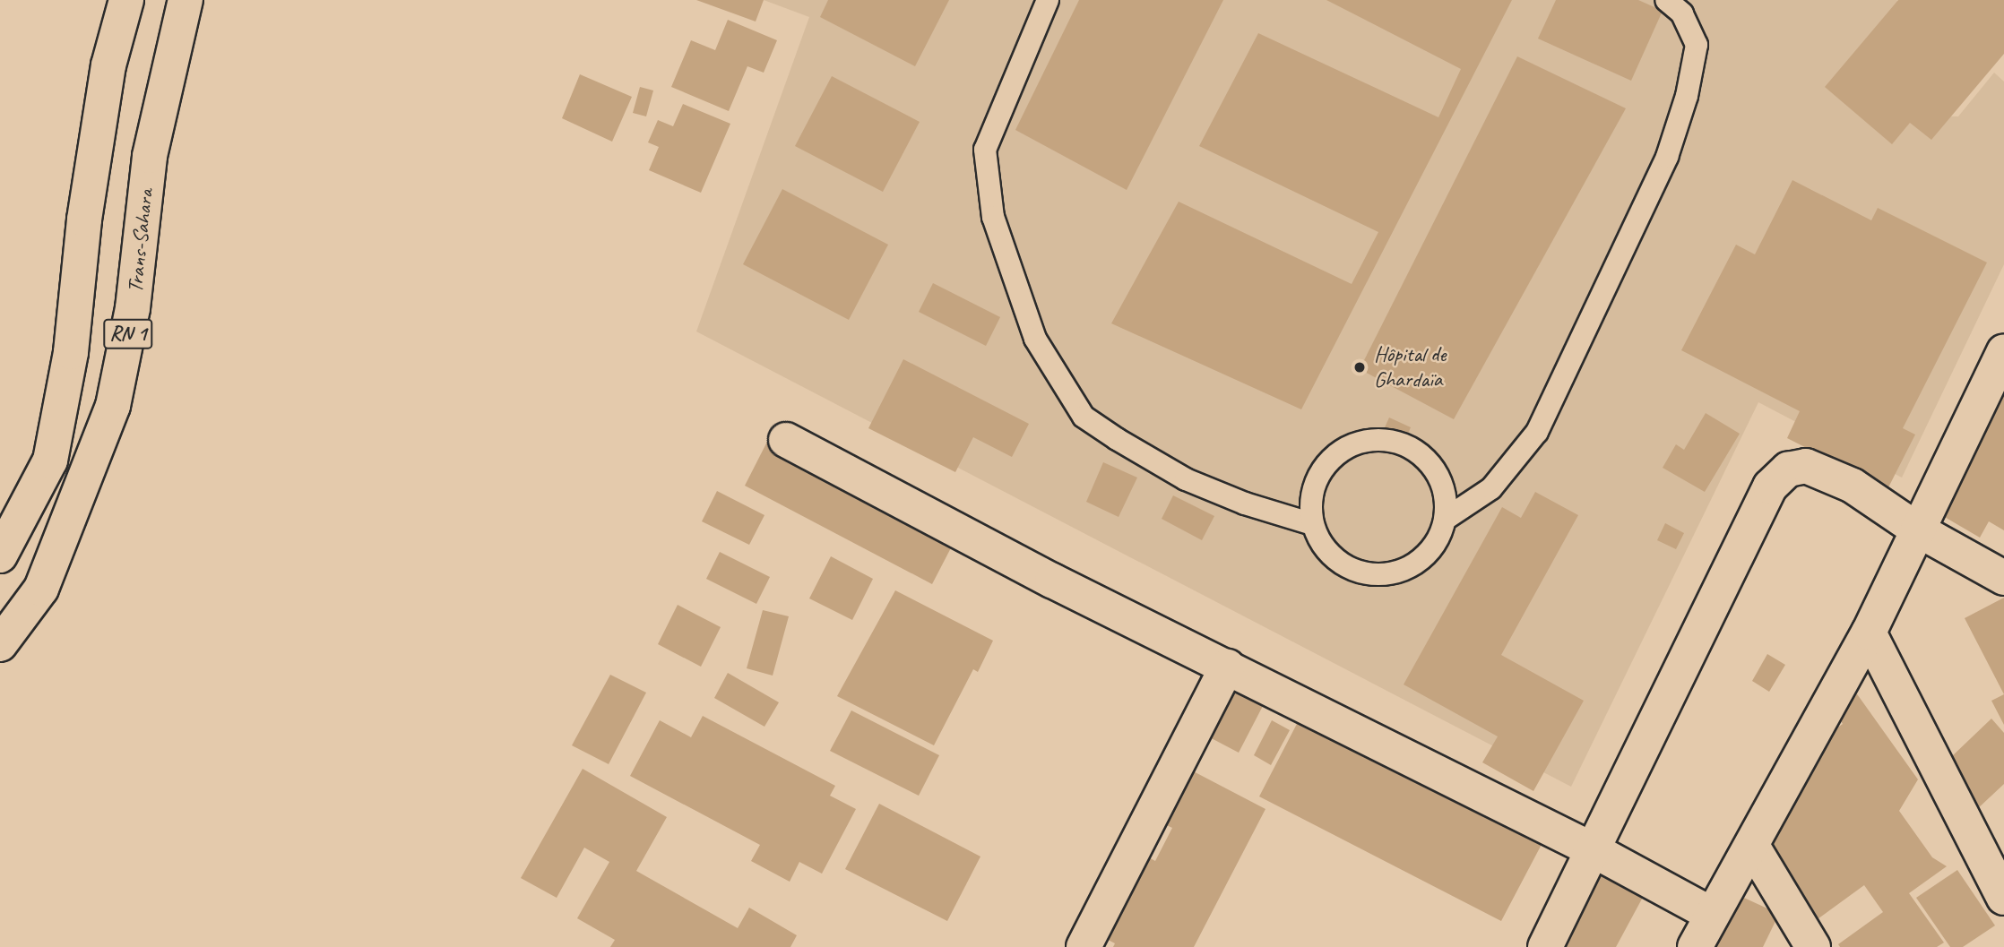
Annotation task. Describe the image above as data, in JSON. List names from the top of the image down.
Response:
{
  "streets": {
    "main road": ["Trans-Sahara", "RN 1"]
  },
  "places": ["Hôpital de Ghardaïa"]
}
